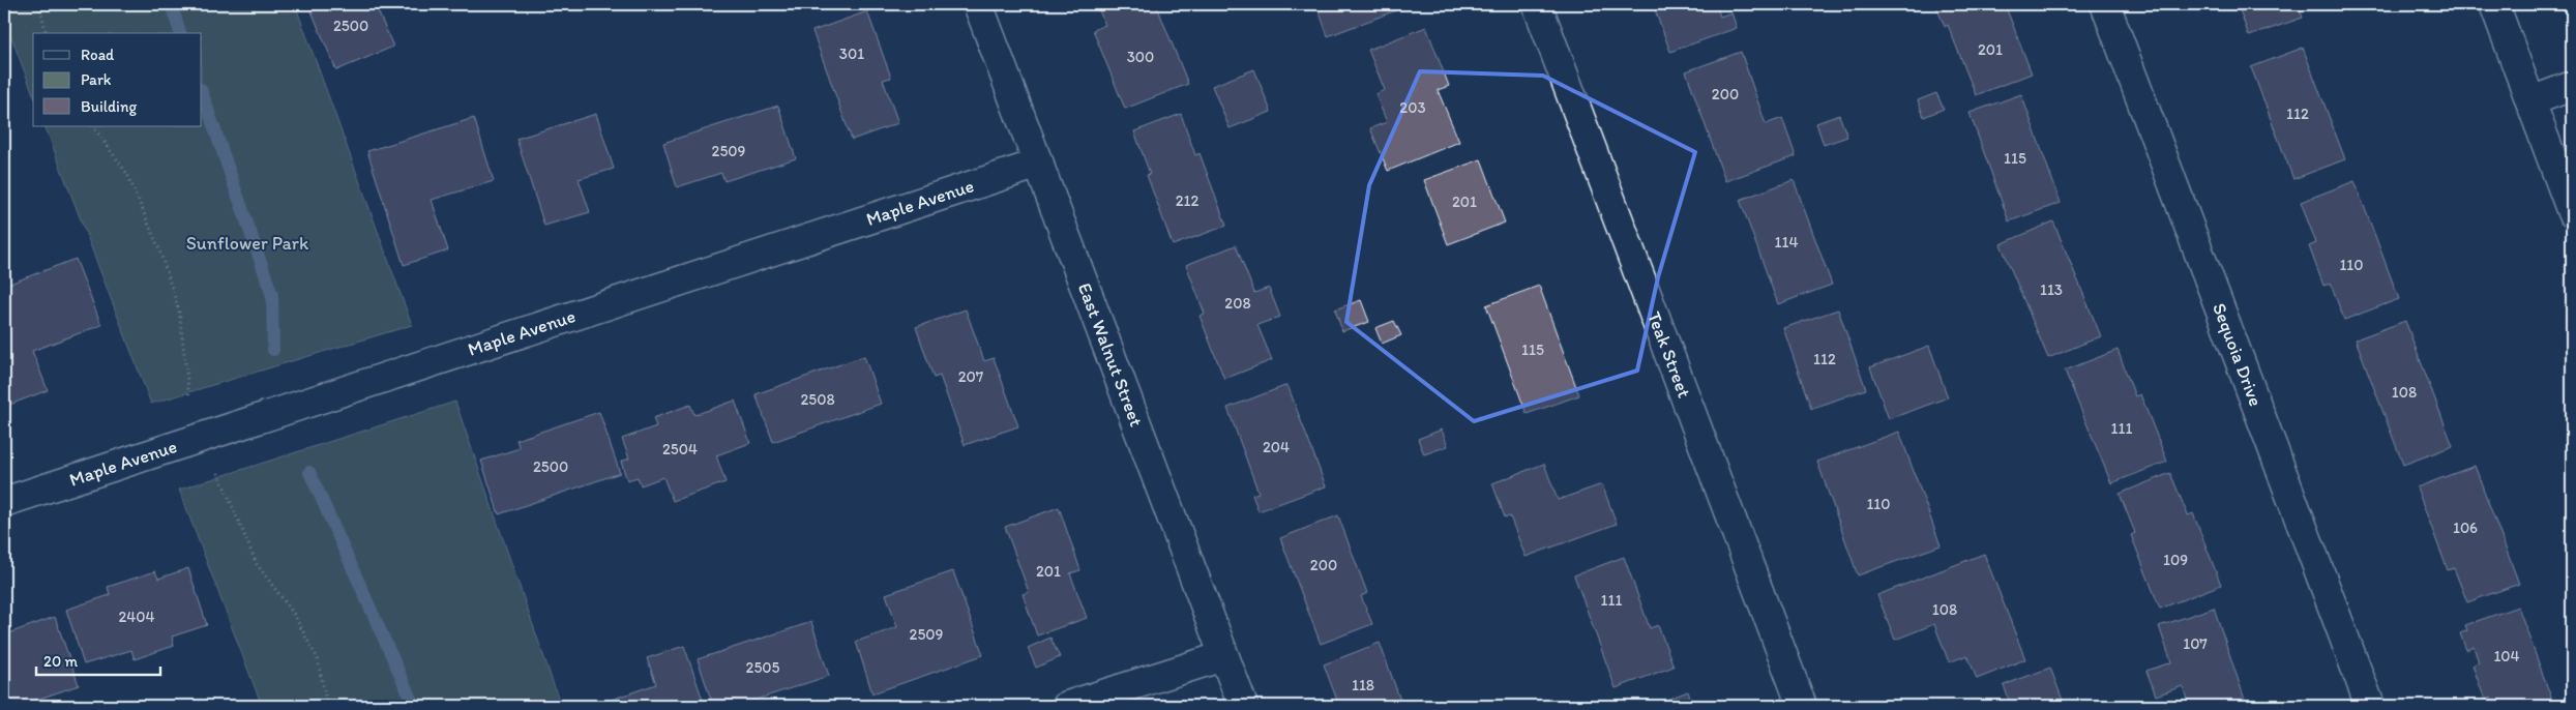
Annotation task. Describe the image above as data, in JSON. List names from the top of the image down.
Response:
{
  "streets": {
    "street": [
      "Maple Avenue",
      "East Walnut Street",
      "Teak Street",
      "Sequoia Drive"
    ]
  },
  "crossings": [
    ["Maple Avenue", "East Walnut Street"]
  ],
  "parks": ["Sunflower Park"],
  "house_numbers": [
    "2500",
    "201",
    "301",
    "300",
    "200",
    "203",
    "112",
    "2509",
    "115",
    "212",
    "201",
    "114",
    "110",
    "113",
    "208",
    "115",
    "112",
    "207",
    "108",
    "2508",
    "111",
    "204",
    "2504",
    "2500",
    "110",
    "106",
    "109",
    "200",
    "201",
    "111",
    "108",
    "2404",
    "2509",
    "107",
    "104",
    "2505",
    "118"
  ],
  "legend": ["Road", "Park", "Building"],
  "scale_bar": "20 m"
}
